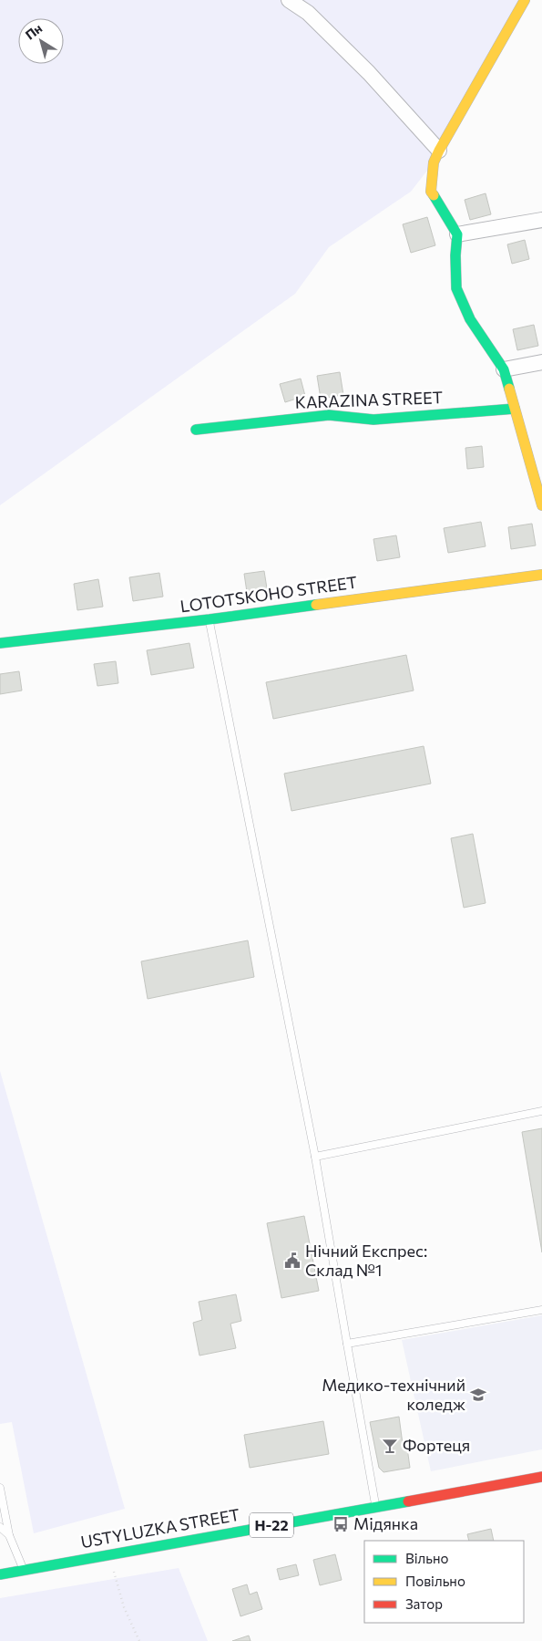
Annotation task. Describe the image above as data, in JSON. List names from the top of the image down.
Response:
{
  "streets": {
    "street": [
      "KARAZINA STREET",
      "LOTOTSKOHO STREET",
      "Н-22",
      "USTYLUZKA STREET"
    ]
  },
  "places": {
    "public building": ["Нічний Експрес: Склад №1"],
    "school or university": ["Медико-технічний коледж"],
    "bar": ["Фортеця"],
    "bus stop": ["Мідянка"]
  },
  "legend": ["Вільно", "Повільно", "Затор"],
  "north": "top left"
}
